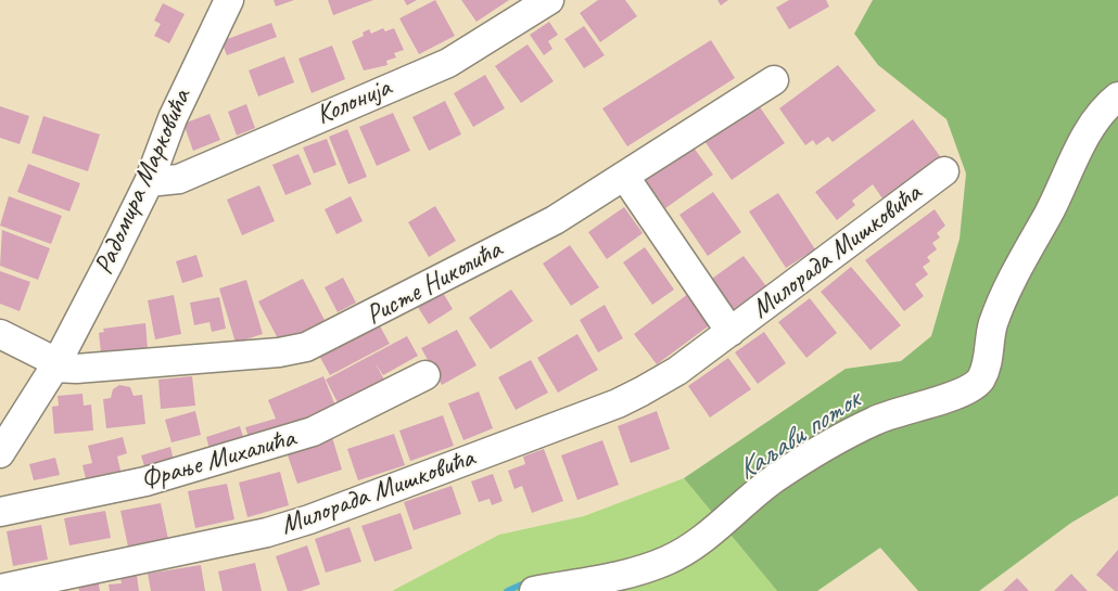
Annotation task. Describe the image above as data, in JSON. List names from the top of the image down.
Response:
{
  "streets": {
    "street": [
      "Колонија",
      "Радомира Марковића",
      "Милорада Мишковића",
      "Ристе Николића",
      "Фрање Михалића"
    ]
  },
  "crossings": [
    ["Колонија", "Радомира Марковића"],
    ["Радомира Марковића", "Ристе Николића"],
    ["Милорада Мишковића", "Ристе Николића"]
  ],
  "water": ["Каљави поток"]
}
